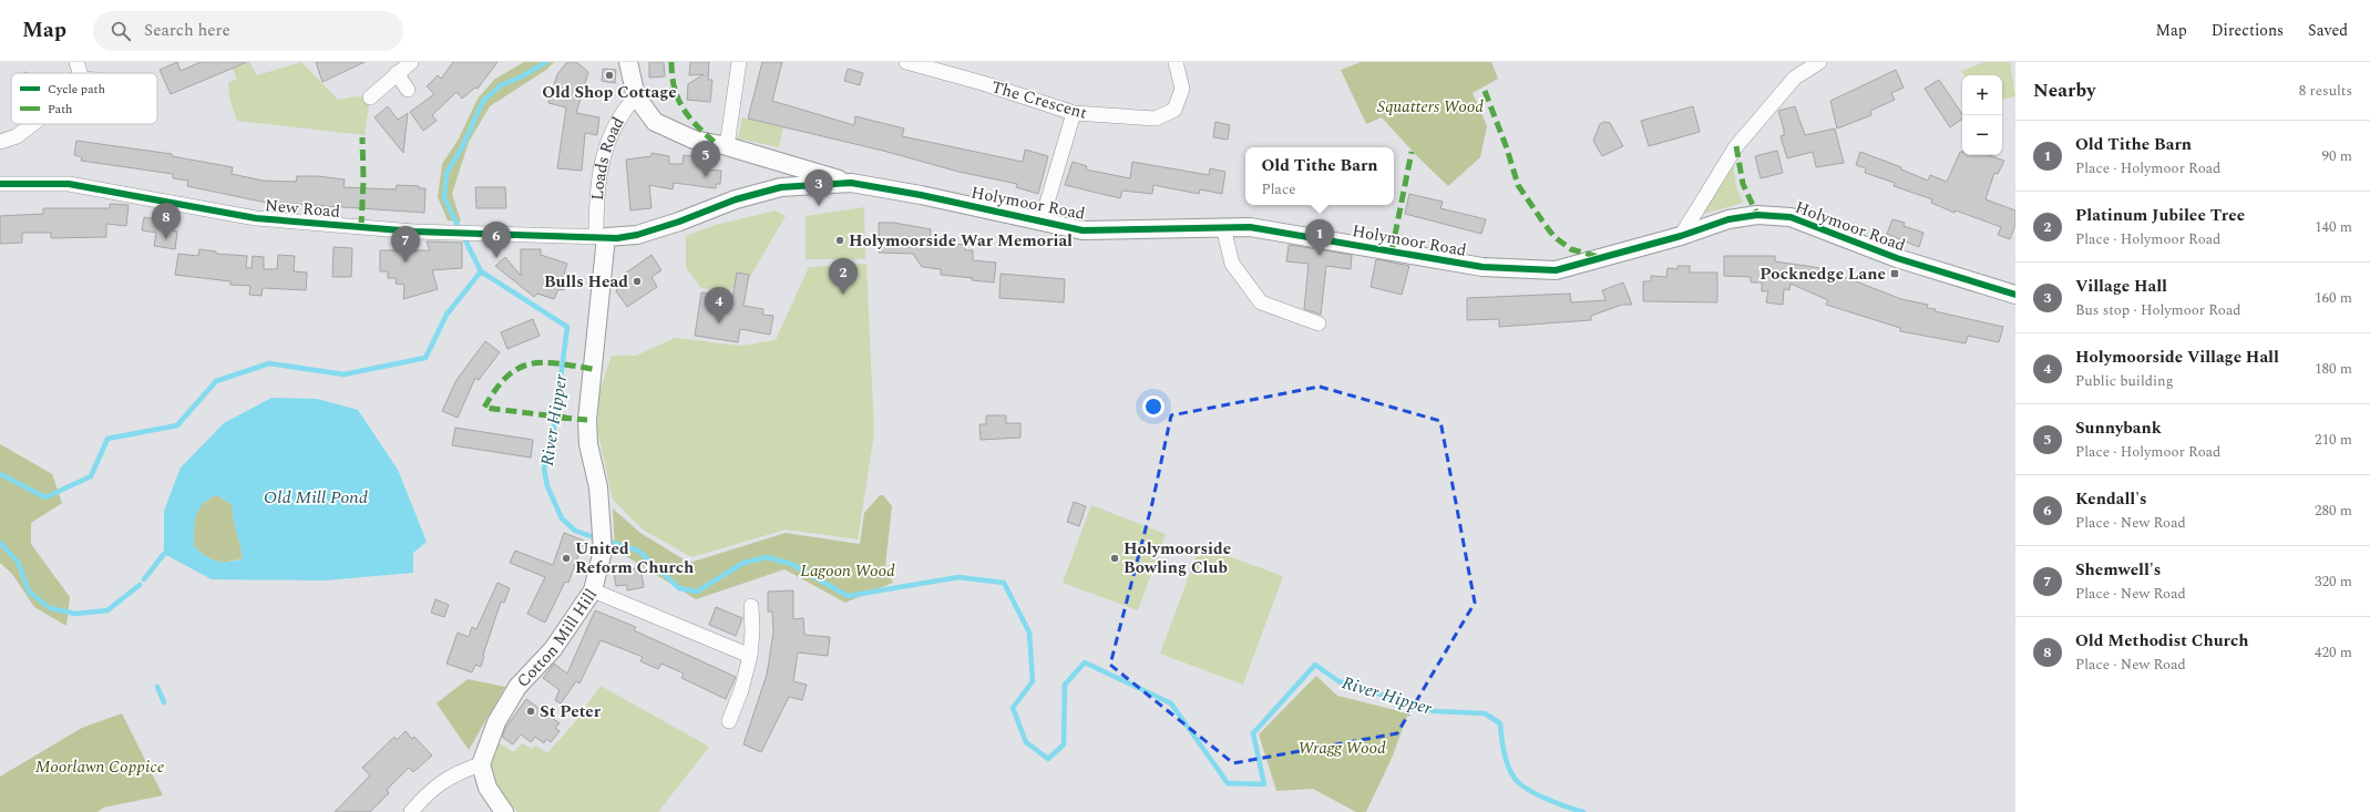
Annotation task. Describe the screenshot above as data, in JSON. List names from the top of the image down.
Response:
{
  "streets": {
    "street": [
      "The Crescent",
      "Loads Road",
      "Holymoor Road",
      "New Road",
      "Cotton Mill Hill"
    ]
  },
  "crossings": [
    ["Loads Road", "Holymoor Road"],
    ["Loads Road", "New Road"],
    ["Loads Road", "Cotton Mill Hill"],
    ["Holymoor Road", "New Road"],
    ["Holymoor Road", "Cotton Mill Hill"],
    ["New Road", "Cotton Mill Hill"]
  ],
  "water": ["River Hipper", "Old Mill Pond"],
  "parks": [
    "Squatters Wood",
    "Lagoon Wood",
    "Wragg Wood",
    "Moorlawn Coppice"
  ],
  "places": {
    "other": [
      "Old Shop Cottage",
      "Holymoorside War Memorial",
      "Bulls Head",
      "United Reform Church",
      "Holymoorside Bowling Club",
      "St Peter"
    ],
    "transit": ["Pocknedge Lane"]
  },
  "legend": ["Cycle path", "Path"],
  "page": {
    "header": "Map",
    "search": "Search here",
    "nav": ["Map", "Directions", "Saved"],
    "heading": ["Nearby", "8 results"],
    "map_buttons": ["+", "−"],
    "list": [
      {
        "mark": "1",
        "name": "Old Tithe Barn",
        "note": "Place · Holymoor Road",
        "value": "90 m"
      },
      {
        "mark": "2",
        "name": "Platinum Jubilee Tree",
        "note": "Place · Holymoor Road",
        "value": "140 m"
      },
      {
        "mark": "3",
        "name": "Village Hall",
        "note": "Bus stop · Holymoor Road",
        "value": "160 m"
      },
      {
        "mark": "4",
        "name": "Holymoorside Village Hall",
        "note": "Public building",
        "value": "180 m"
      },
      {
        "mark": "5",
        "name": "Sunnybank",
        "note": "Place · Holymoor Road",
        "value": "210 m"
      },
      {
        "mark": "6",
        "name": "Kendall's",
        "note": "Place · New Road",
        "value": "280 m"
      },
      {
        "mark": "7",
        "name": "Shemwell's",
        "note": "Place · New Road",
        "value": "320 m"
      },
      {
        "mark": "8",
        "name": "Old Methodist Church",
        "note": "Place · New Road",
        "value": "420 m"
      }
    ],
    "pins": [
      "5",
      "3",
      "8",
      "1",
      "6",
      "7",
      "2",
      "4"
    ],
    "popup": ["Old Tithe Barn", "Place"]
  }
}
